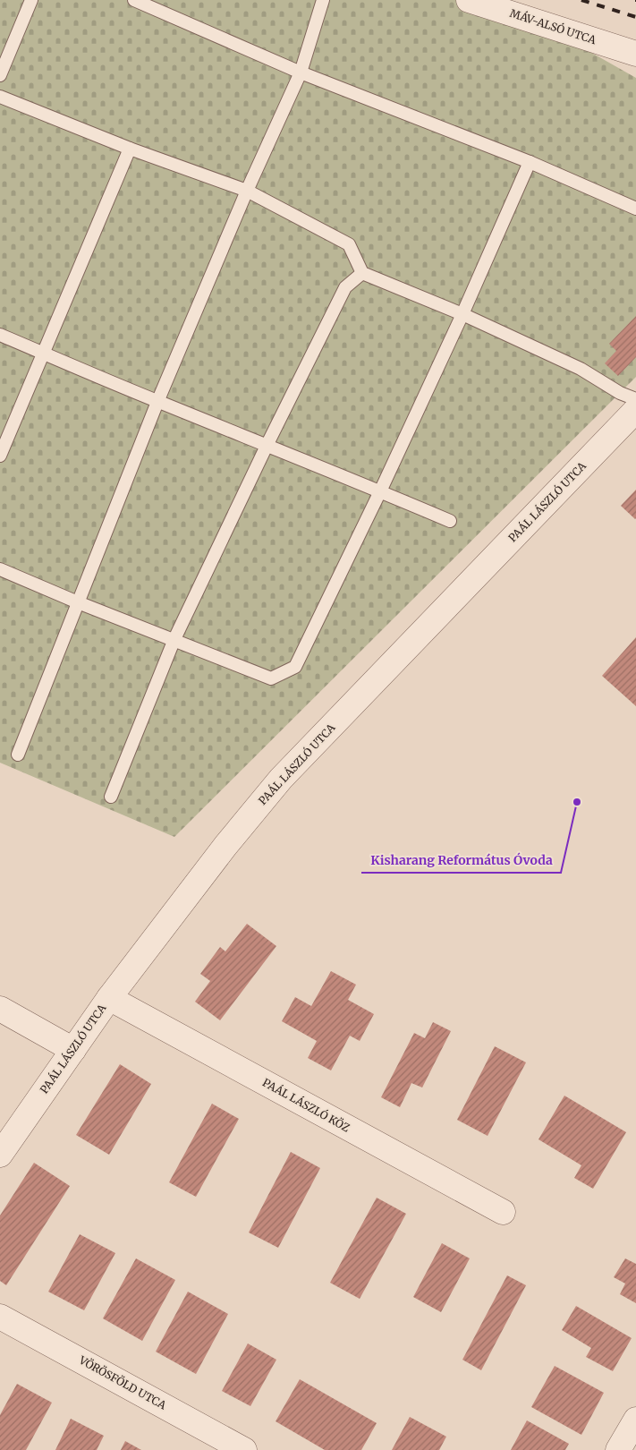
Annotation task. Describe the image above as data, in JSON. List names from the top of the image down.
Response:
{
  "streets": {
    "street": [
      "MÁV-ALSÓ UTCA",
      "PAÁL LÁSZLÓ UTCA",
      "PAÁL LÁSZLÓ KÖZ",
      "VÖRÖSFÖLD UTCA"
    ]
  },
  "crossings": [
    ["PAÁL LÁSZLÓ UTCA", "PAÁL LÁSZLÓ KÖZ"]
  ],
  "places": ["Kisharang Református Óvoda"]
}
